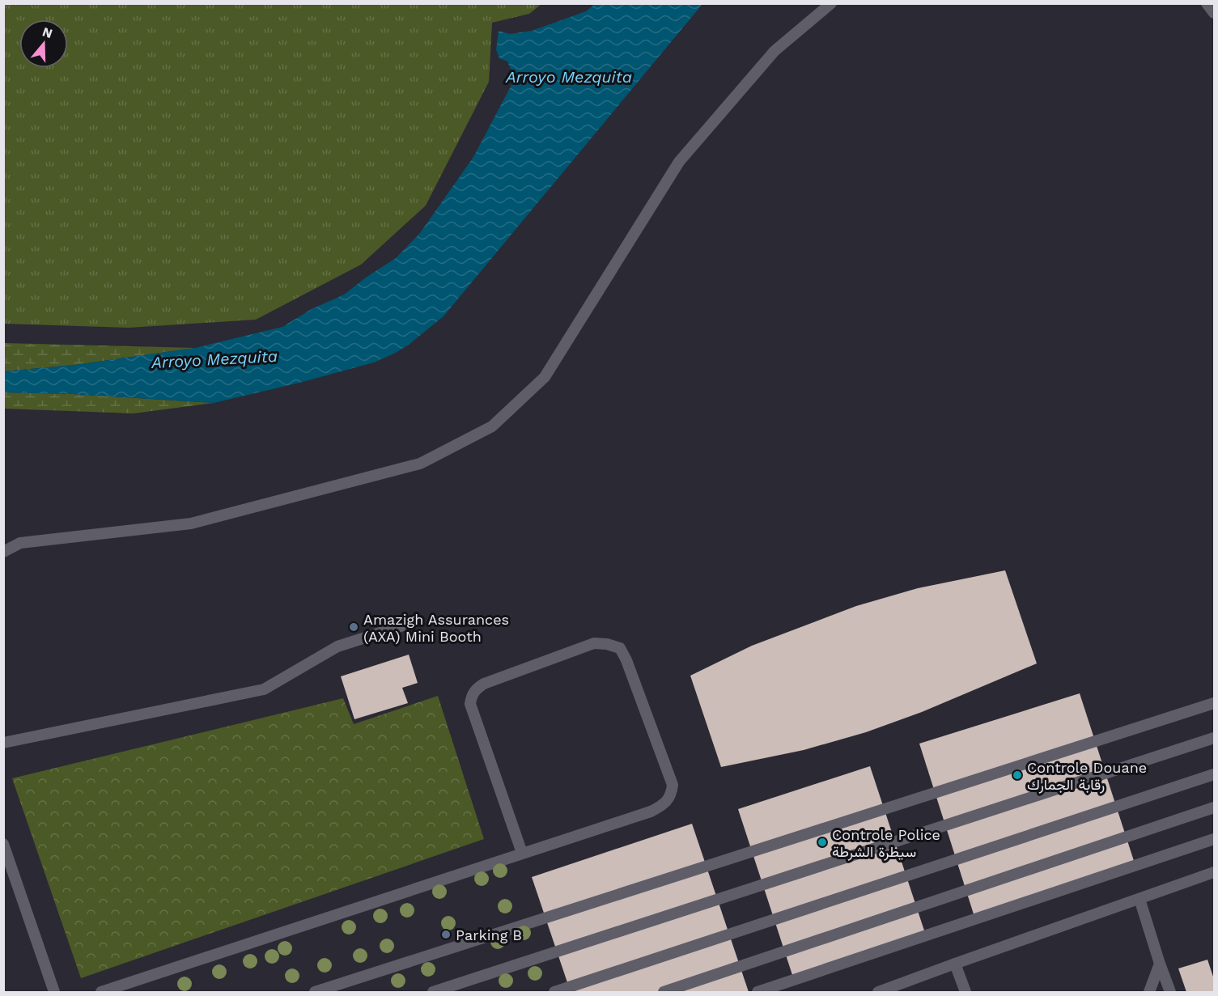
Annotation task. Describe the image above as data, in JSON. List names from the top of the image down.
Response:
{
  "water": ["Arroyo Mezquita"],
  "places": [
    "Amazigh Assurances (AXA) Mini Booth",
    "Controle Douane رقابة الجمارك",
    "Controle Police سيطرة الشرطة",
    "Parking B"
  ],
  "north": "top"
}
